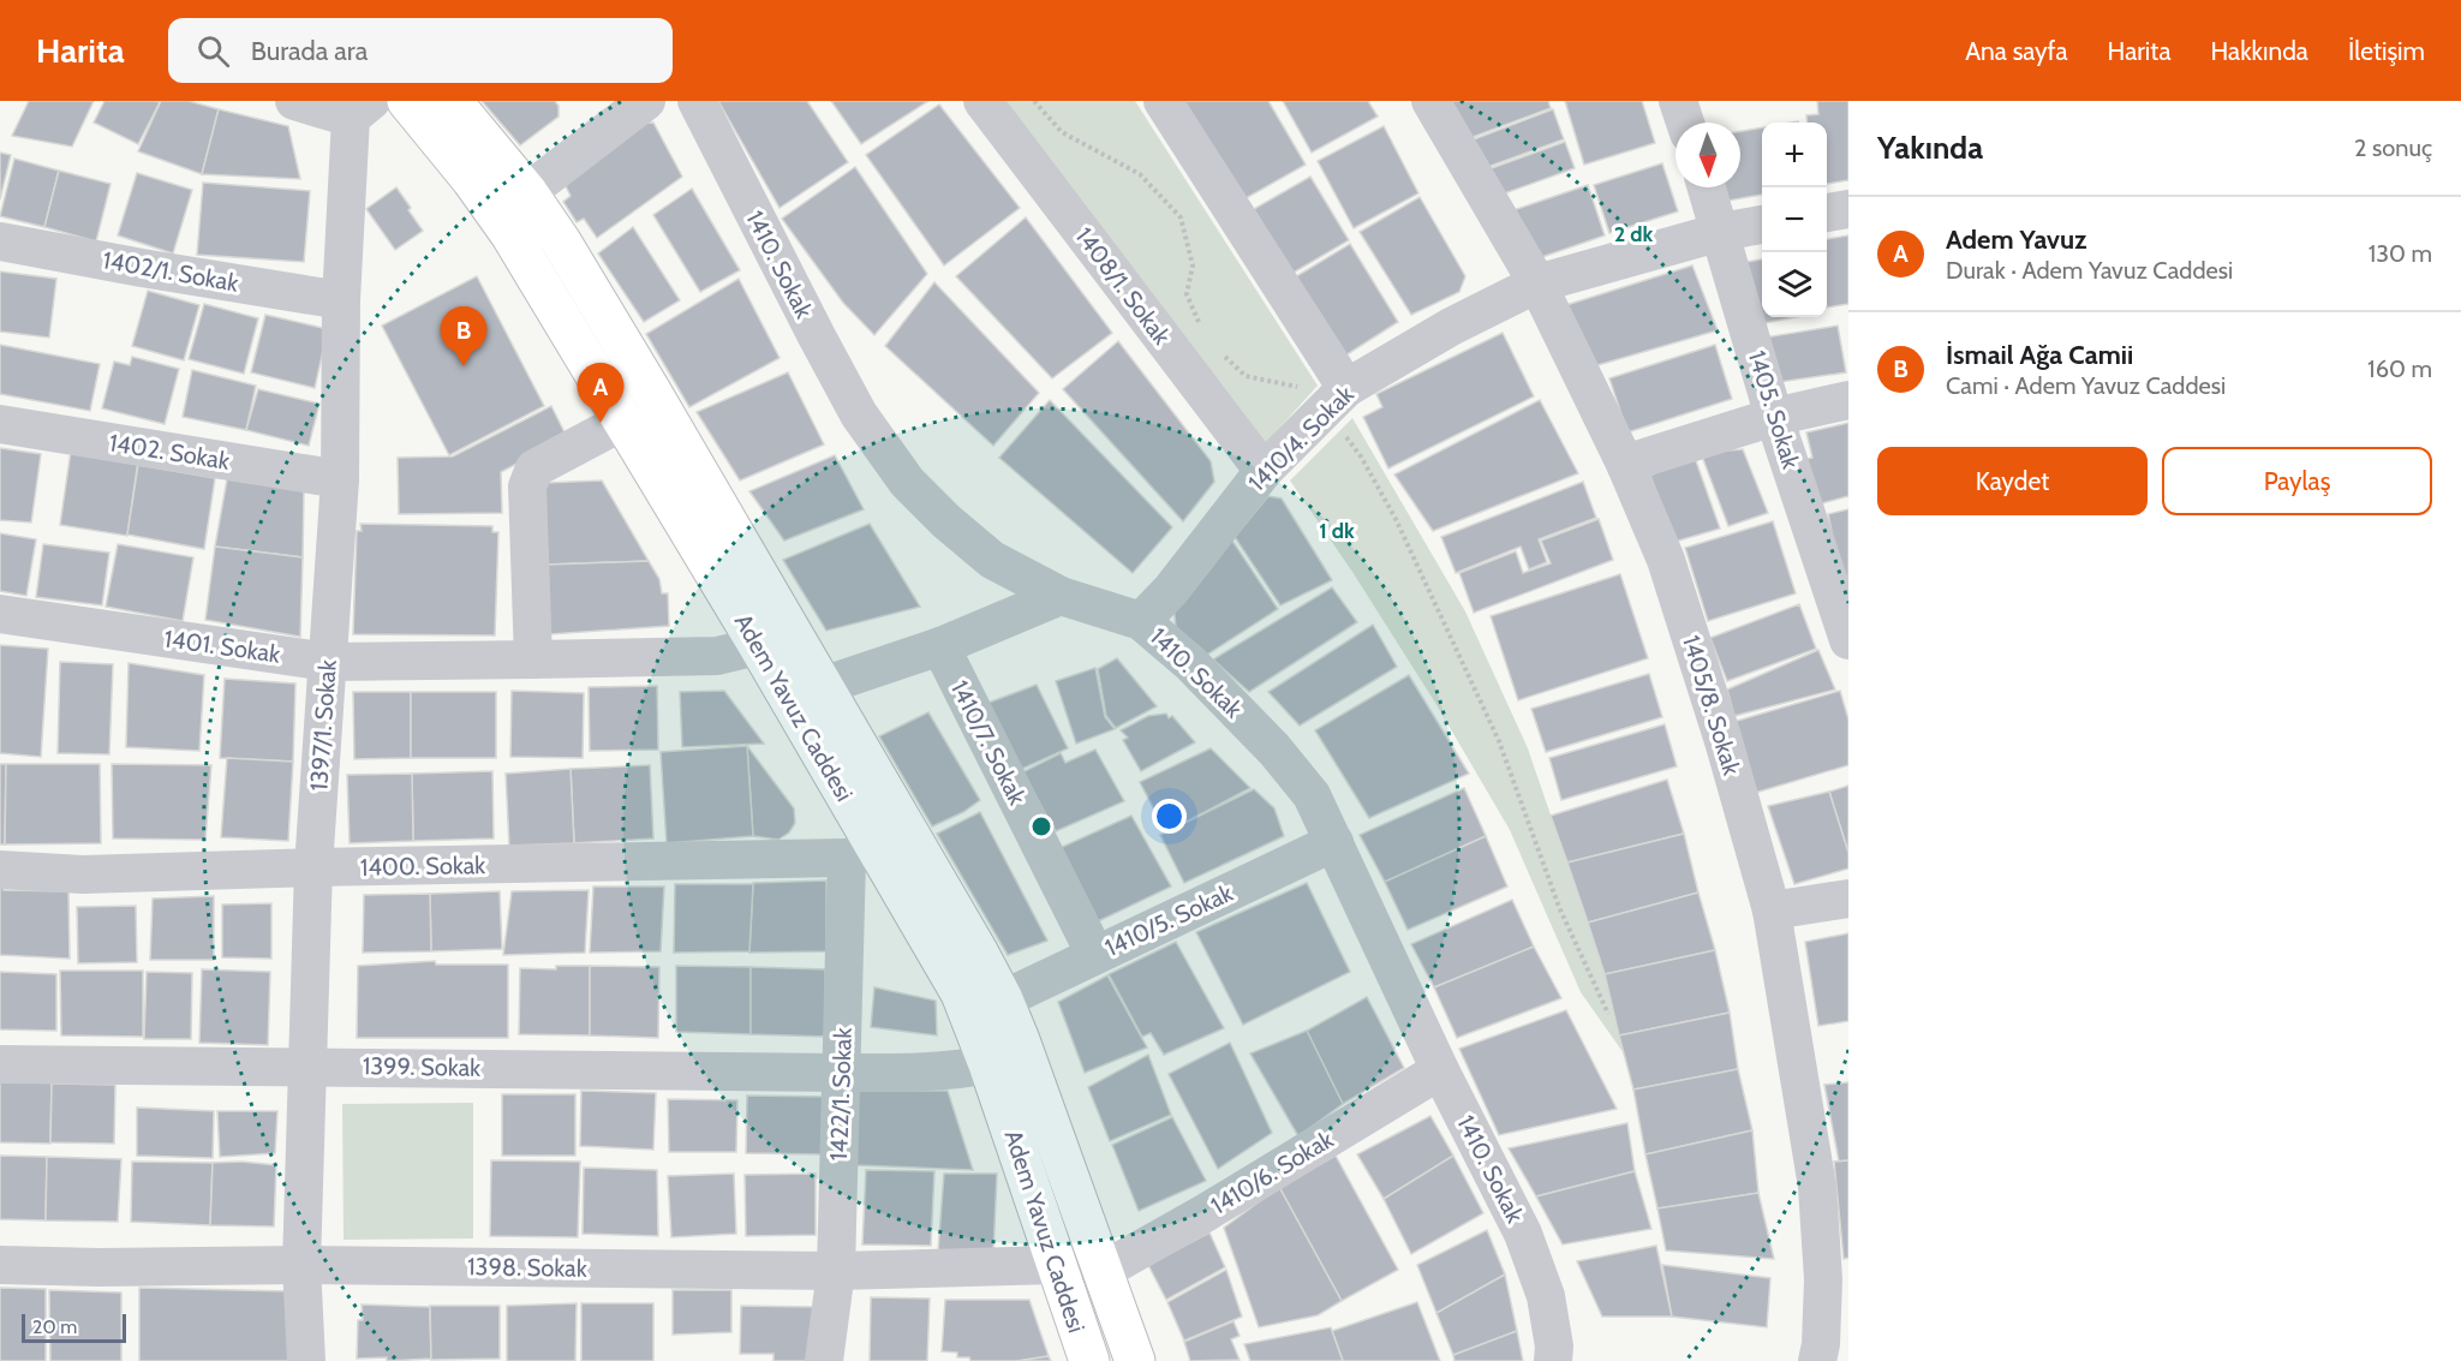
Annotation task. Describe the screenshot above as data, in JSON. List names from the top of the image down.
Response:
{
  "streets": {
    "main road": ["Adem Yavuz Caddesi"],
    "street": [
      "1410. Sokak",
      "1402/1. Sokak",
      "1408/1. Sokak",
      "1405. Sokak",
      "1410/4. Sokak",
      "1402. Sokak",
      "1401. Sokak",
      "1405/8. Sokak",
      "1397/1. Sokak",
      "1410/7. Sokak",
      "1400. Sokak",
      "1410/5. Sokak",
      "1399. Sokak",
      "1422/1. Sokak",
      "1410/6. Sokak",
      "1398. Sokak"
    ]
  },
  "crossings": [
    ["1410. Sokak", "1410/4. Sokak"],
    ["1410. Sokak", "1410/5. Sokak"],
    ["1410. Sokak", "1410/6. Sokak"],
    ["1402/1. Sokak", "1397/1. Sokak"],
    ["1408/1. Sokak", "1410/4. Sokak"],
    ["1405. Sokak", "1410/4. Sokak"],
    ["1410/4. Sokak", "1405/8. Sokak"],
    ["1402. Sokak", "1397/1. Sokak"],
    ["1401. Sokak", "Adem Yavuz Caddesi"],
    ["1401. Sokak", "1397/1. Sokak"],
    ["Adem Yavuz Caddesi", "1400. Sokak"],
    ["Adem Yavuz Caddesi", "1410/5. Sokak"],
    ["Adem Yavuz Caddesi", "1399. Sokak"],
    ["Adem Yavuz Caddesi", "1422/1. Sokak"],
    ["Adem Yavuz Caddesi", "1410/6. Sokak"],
    ["Adem Yavuz Caddesi", "1398. Sokak"],
    ["1397/1. Sokak", "1400. Sokak"],
    ["1397/1. Sokak", "1399. Sokak"],
    ["1397/1. Sokak", "1398. Sokak"],
    ["1410/7. Sokak", "1410/5. Sokak"],
    ["1400. Sokak", "1422/1. Sokak"],
    ["1399. Sokak", "1422/1. Sokak"],
    ["1422/1. Sokak", "1398. Sokak"]
  ],
  "scale_bar": "20 m",
  "north": "bottom",
  "page": {
    "header": "Harita",
    "search": "Burada ara",
    "nav": [
      "Ana sayfa",
      "Harita",
      "Hakkında",
      "İletişim"
    ],
    "heading": ["Yakında", "2 sonuç"],
    "map_buttons": ["+", "−"],
    "list": [
      {
        "mark": "A",
        "name": "Adem Yavuz",
        "note": "Durak · Adem Yavuz Caddesi",
        "value": "130 m"
      },
      {
        "mark": "B",
        "name": "İsmail Ağa Camii",
        "note": "Cami · Adem Yavuz Caddesi",
        "value": "160 m"
      }
    ],
    "pins": ["B", "A"],
    "buttons": ["Kaydet", "Paylaş"],
    "scale": "20 m"
  },
  "rings": ["2 dk", "1 dk"]
}
